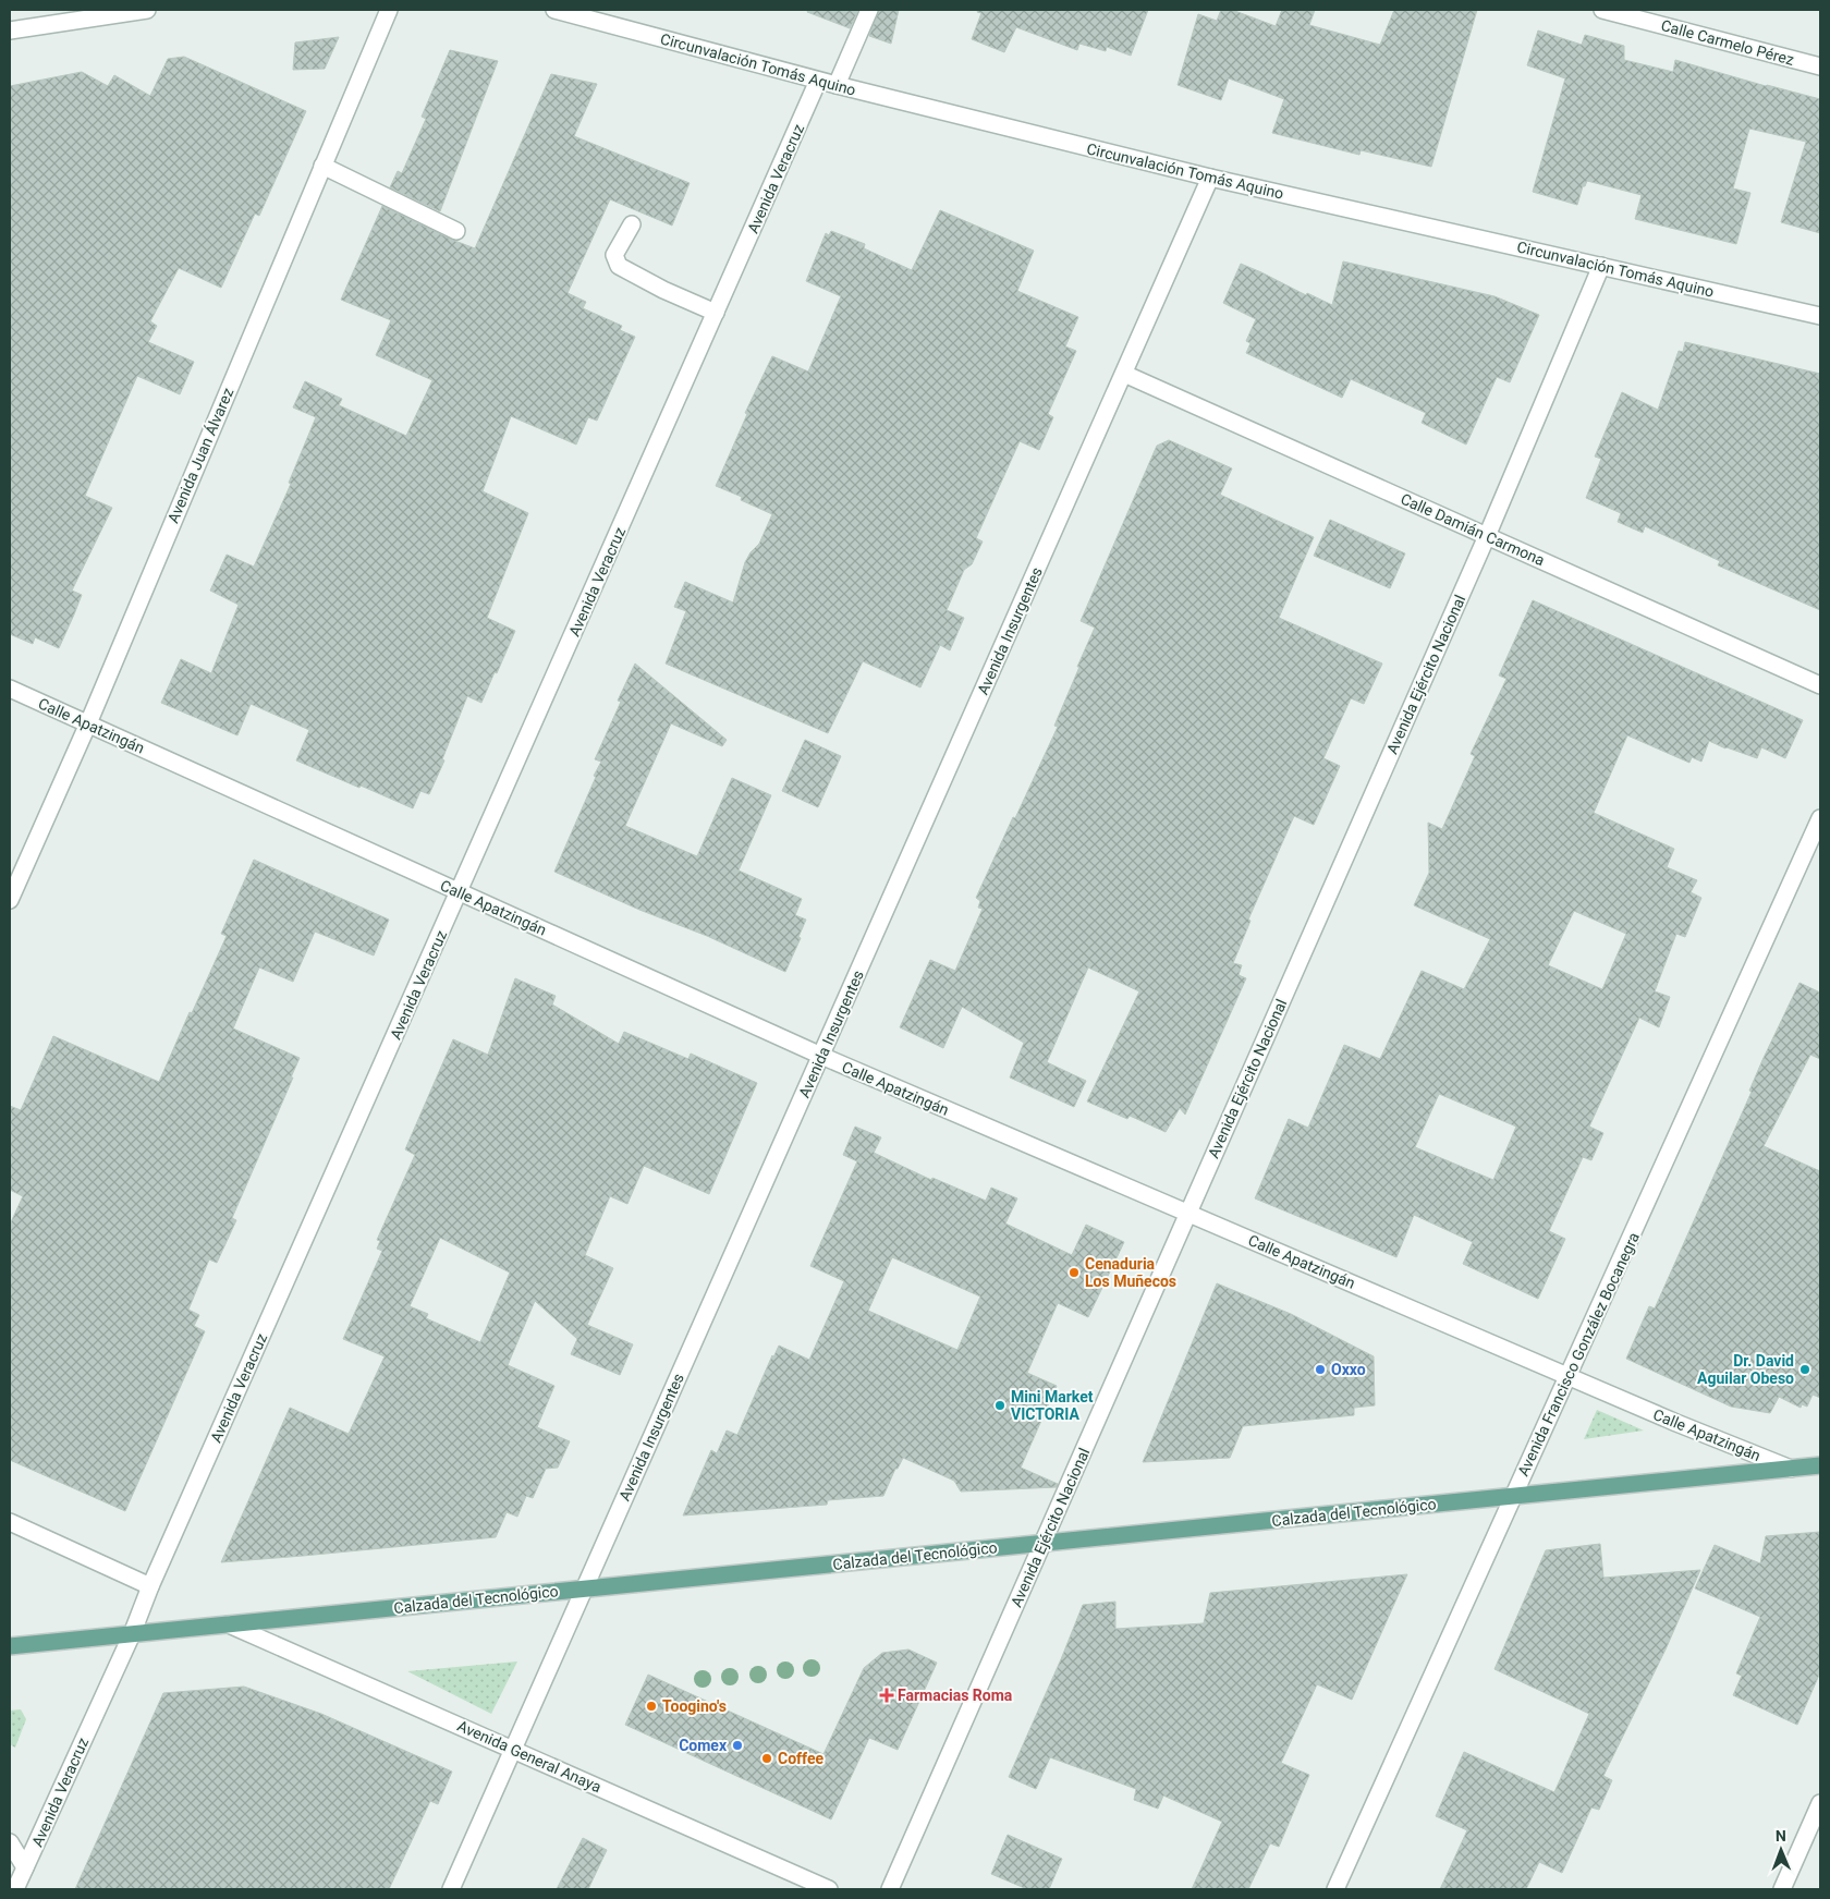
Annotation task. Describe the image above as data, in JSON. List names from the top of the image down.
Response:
{
  "streets": {
    "main road": ["Calzada del Tecnológico"],
    "street": [
      "Calle Carmelo Pérez",
      "Circunvalación Tomás Aquino",
      "Avenida Veracruz",
      "Avenida Juan Álvarez",
      "Calle Damián Carmona",
      "Avenida Insurgentes",
      "Avenida Ejército Nacional",
      "Calle Apatzingán",
      "Avenida Francisco González Bocanegra",
      "Avenida General Anaya"
    ]
  },
  "crossings": [
    ["Circunvalación Tomás Aquino", "Avenida Veracruz"],
    ["Circunvalación Tomás Aquino", "Avenida Insurgentes"],
    ["Circunvalación Tomás Aquino", "Avenida Ejército Nacional"],
    ["Avenida Veracruz", "Calle Apatzingán"],
    ["Avenida Veracruz", "Calzada del Tecnológico"],
    ["Avenida Juan Álvarez", "Calle Apatzingán"],
    ["Calle Damián Carmona", "Avenida Insurgentes"],
    ["Calle Damián Carmona", "Avenida Ejército Nacional"],
    ["Avenida Insurgentes", "Calle Apatzingán"],
    ["Avenida Insurgentes", "Calzada del Tecnológico"],
    ["Avenida Insurgentes", "Avenida General Anaya"],
    ["Avenida Ejército Nacional", "Calle Apatzingán"],
    ["Avenida Ejército Nacional", "Calzada del Tecnológico"],
    ["Calle Apatzingán", "Avenida Francisco González Bocanegra"],
    ["Calle Apatzingán", "Calzada del Tecnológico"],
    ["Avenida Francisco González Bocanegra", "Calzada del Tecnológico"],
    ["Calzada del Tecnológico", "Avenida General Anaya"]
  ],
  "places": {
    "other": [
      "Cenaduria Los Muñecos",
      "Oxxo",
      "Dr. David Aguilar Obeso",
      "Mini Market VICTORIA",
      "Toogino's",
      "Comex",
      "Coffee"
    ],
    "health": ["Farmacias Roma"]
  },
  "north": "top"
}
